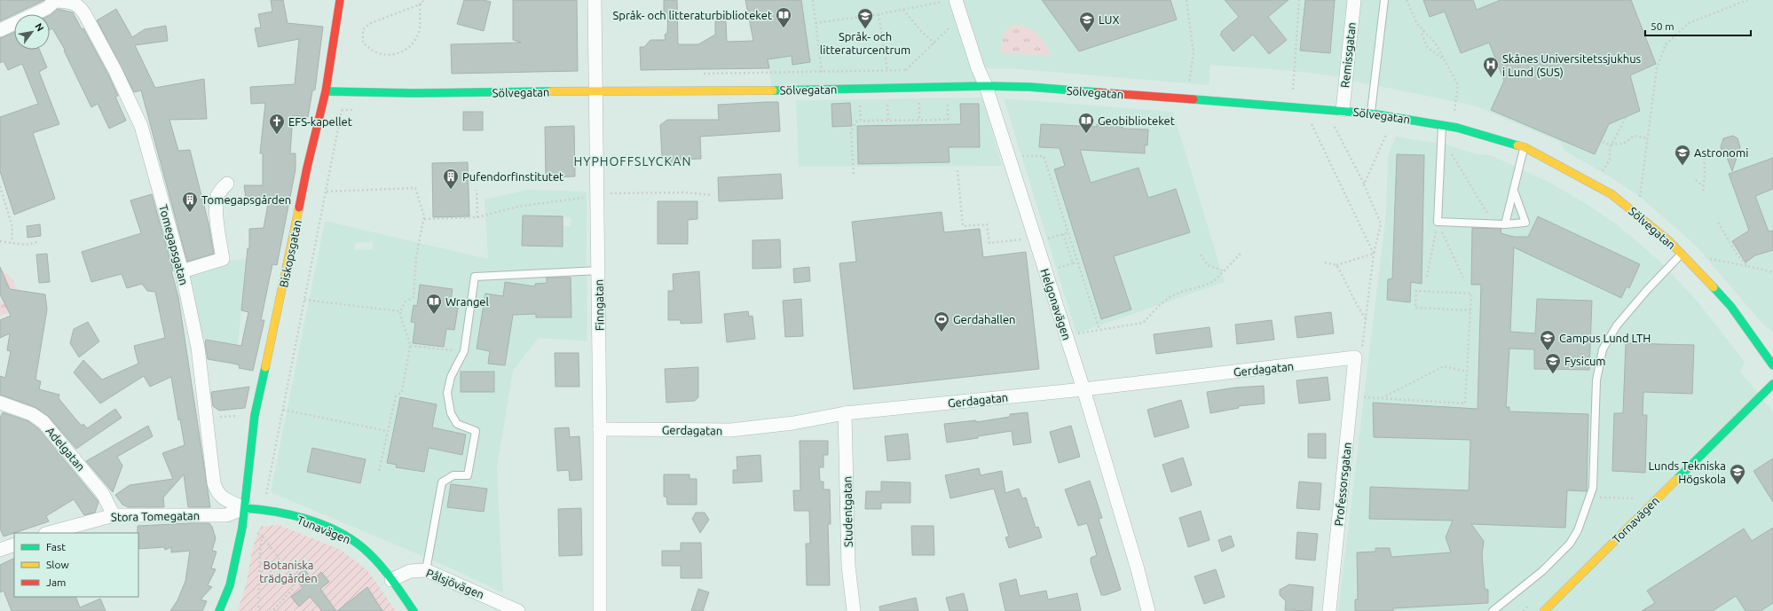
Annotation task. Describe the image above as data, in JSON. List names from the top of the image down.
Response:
{
  "streets": {
    "street": [
      "Remissgatan",
      "Sölvegatan",
      "Tomegapsgatan",
      "Biskopsgatan",
      "Helgonavägen",
      "Finngatan",
      "Gerdagatan",
      "Adelgatan",
      "Professorsgatan",
      "Studentgatan",
      "Stora Tomegatan",
      "Tornavägen",
      "Tunavägen",
      "Pålsjövägen"
    ]
  },
  "crossings": [
    ["Remissgatan", "Sölvegatan"],
    ["Sölvegatan", "Biskopsgatan"],
    ["Sölvegatan", "Helgonavägen"],
    ["Sölvegatan", "Finngatan"],
    ["Tomegapsgatan", "Biskopsgatan"],
    ["Tomegapsgatan", "Stora Tomegatan"],
    ["Tomegapsgatan", "Tunavägen"],
    ["Biskopsgatan", "Stora Tomegatan"],
    ["Biskopsgatan", "Tunavägen"],
    ["Helgonavägen", "Gerdagatan"],
    ["Finngatan", "Gerdagatan"],
    ["Gerdagatan", "Professorsgatan"],
    ["Gerdagatan", "Studentgatan"],
    ["Adelgatan", "Stora Tomegatan"],
    ["Stora Tomegatan", "Tunavägen"],
    ["Tunavägen", "Pålsjövägen"]
  ],
  "districts": ["HYPHOFFSLYCKAN"],
  "parks": ["Botaniska trädgården"],
  "places": {
    "library": ["Språk- och litteraturbiblioteket", "Geobiblioteket", "Wrangel"],
    "school or university": [
      "Språk- och litteraturcentrum",
      "LUX",
      "Astronomi",
      "Campus Lund LTH",
      "Fysicum",
      "Lunds Tekniska Högskola"
    ],
    "hospital": ["Skånes Universitetssjukhus i Lund (SUS)"],
    "church": ["EFS-kapellet"],
    "building": ["Pufendorfinstitutet", "Tomegapsgården"],
    "sports": ["Gerdahallen"]
  },
  "legend": ["Fast", "Slow", "Jam"],
  "scale_bar": "50 m",
  "north": "top right"
}
